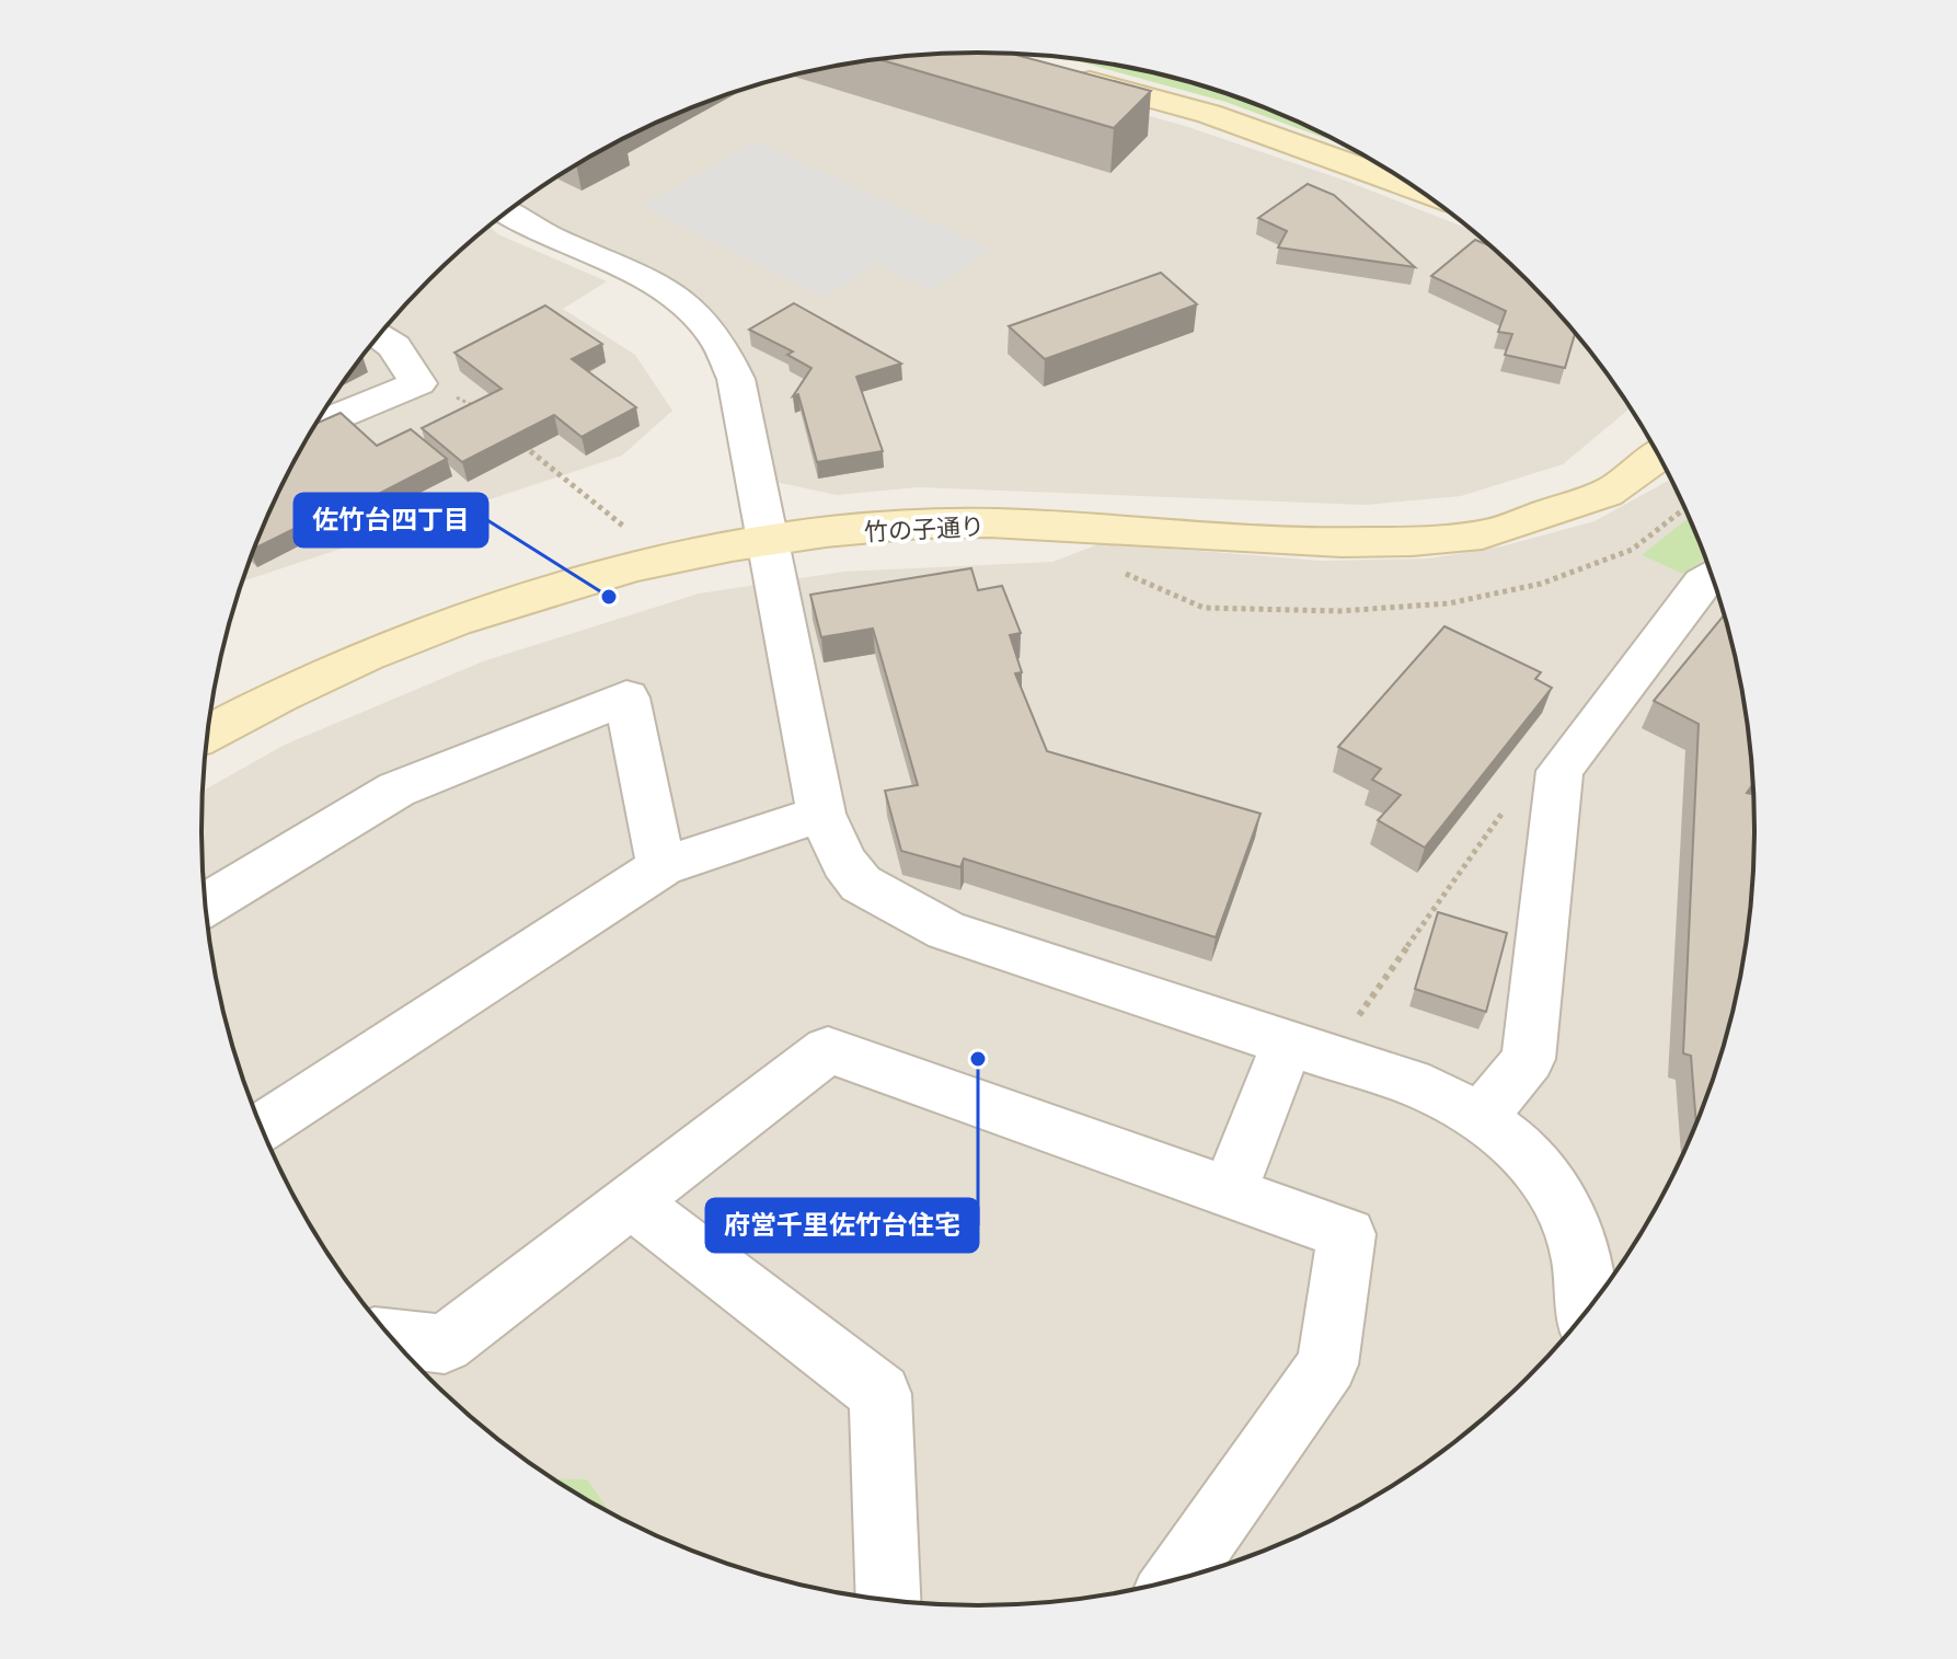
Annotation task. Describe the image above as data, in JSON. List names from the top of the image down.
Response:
{
  "streets": {
    "street": ["竹の子通り"]
  },
  "places": ["佐竹台四丁目", "府営千里佐竹台住宅"]
}
